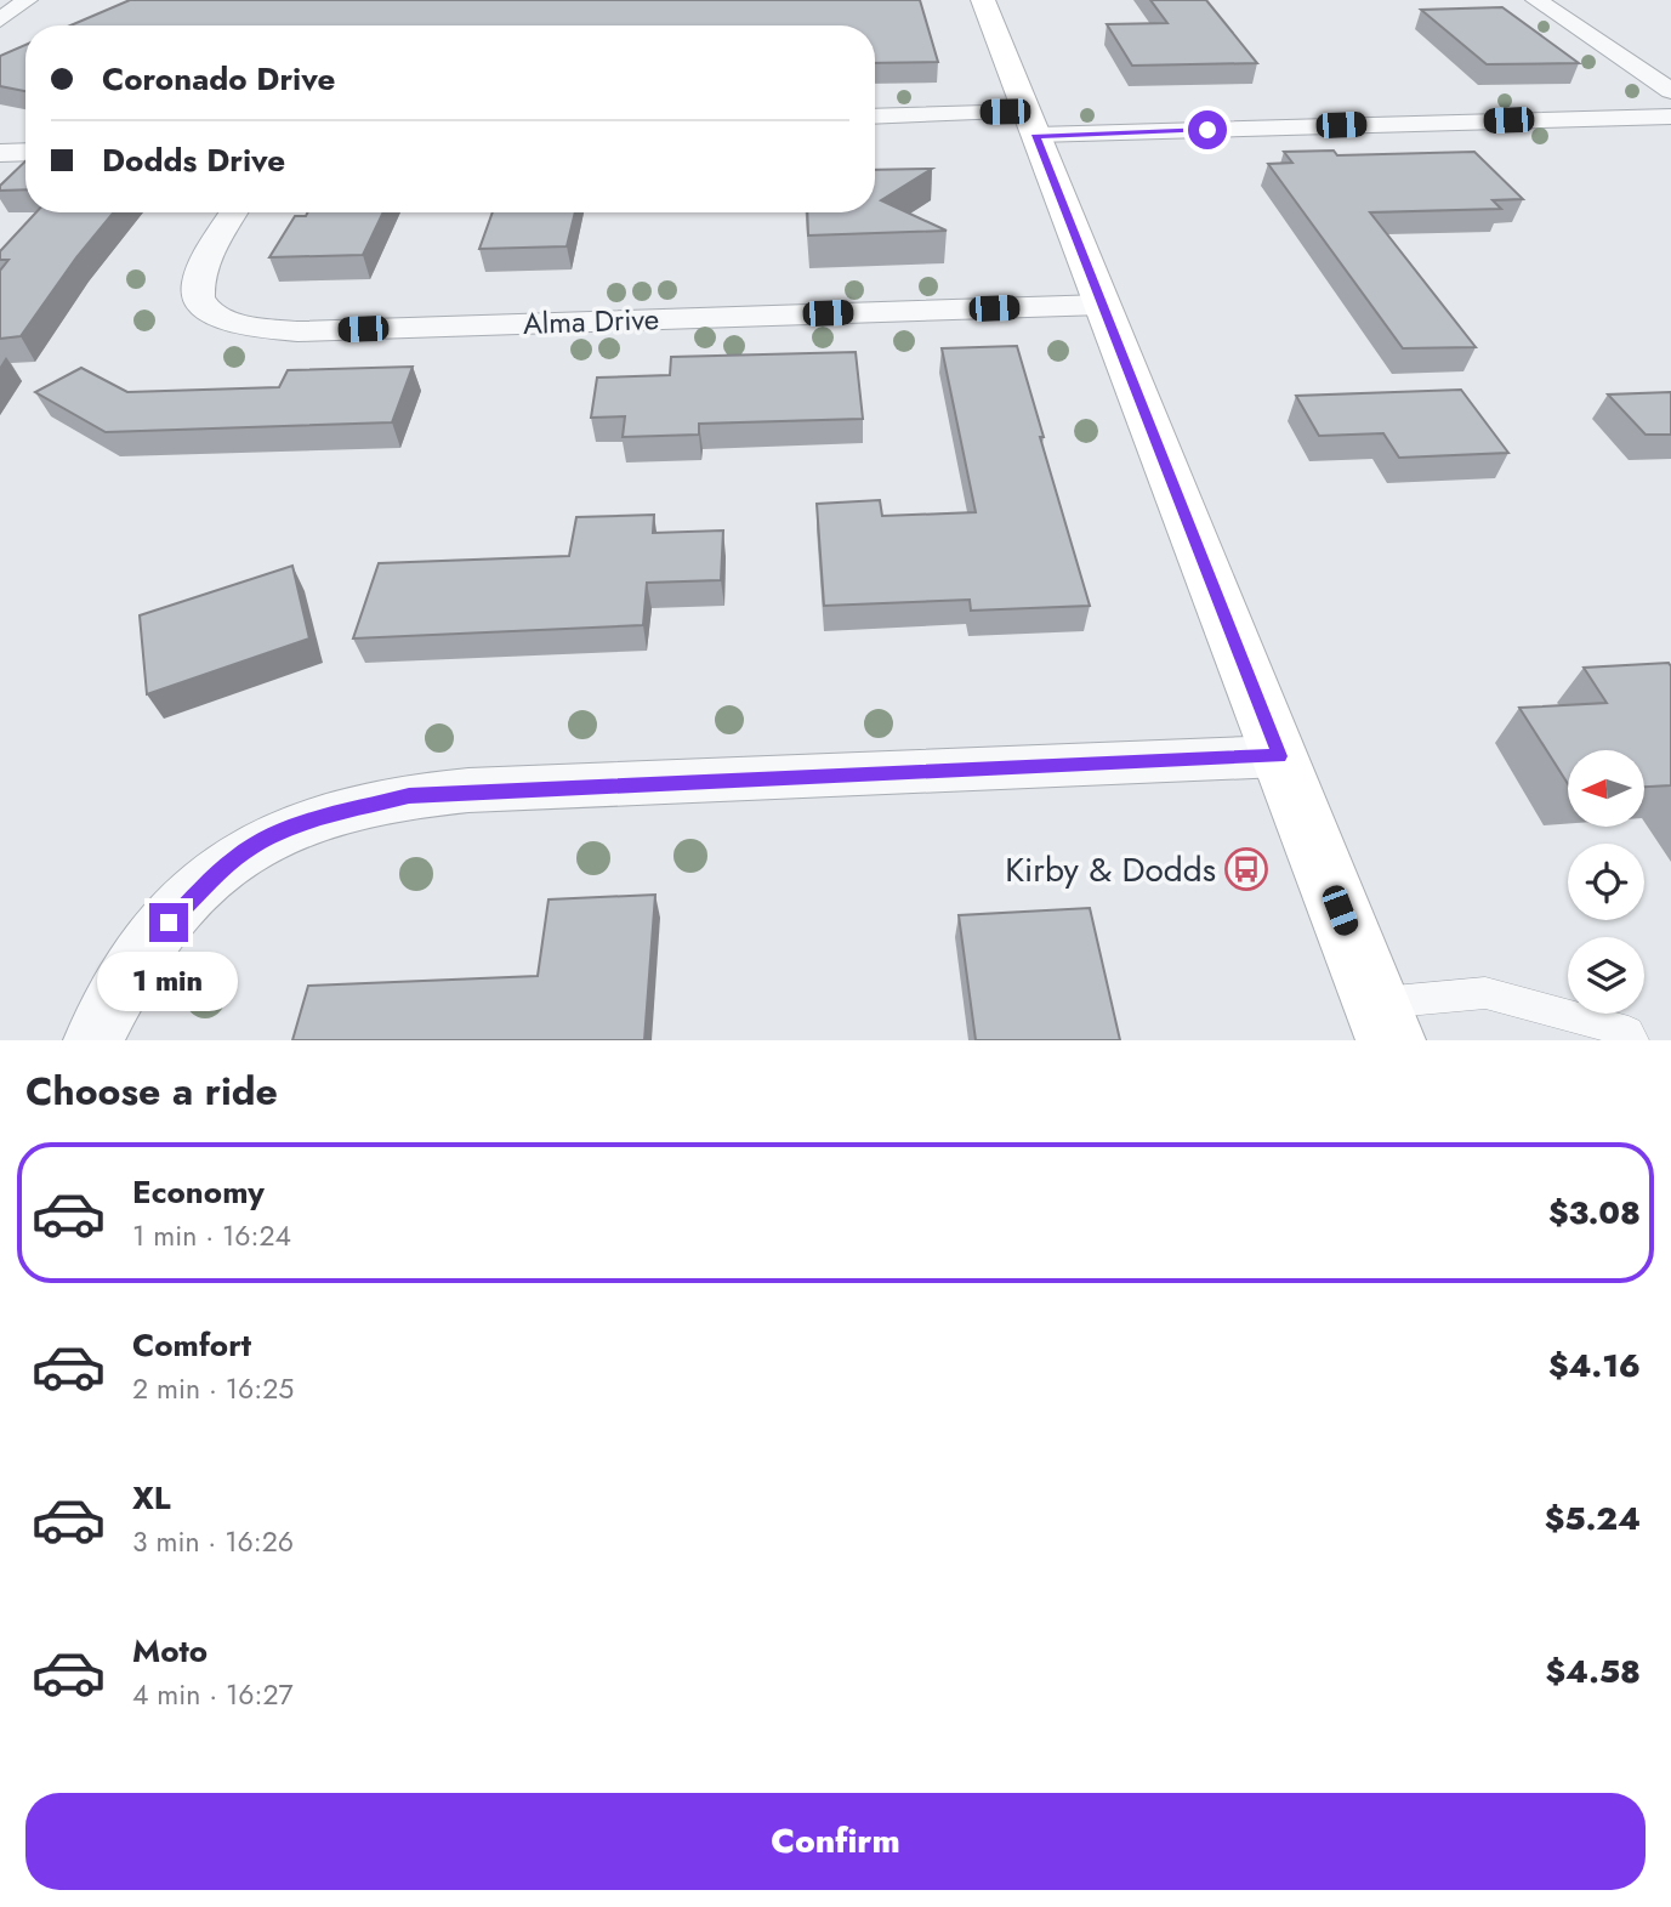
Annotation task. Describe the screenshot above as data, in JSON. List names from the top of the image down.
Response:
{
  "streets": {
    "street": ["Alma Drive"]
  },
  "places": {
    "bus stop": ["Kirby & Dodds"]
  },
  "north": "left",
  "page": {
    "banner": ["Coronado Drive", "Dodds Drive"],
    "bubble": "1 min",
    "heading": "Choose a ride",
    "list": [
      {
        "name": "Economy",
        "note": "1 min · 16:24",
        "value": "$3.08"
      },
      {
        "name": "Comfort",
        "note": "2 min · 16:25",
        "value": "$4.16"
      },
      {
        "name": "XL",
        "note": "3 min · 16:26",
        "value": "$5.24"
      },
      {
        "name": "Moto",
        "note": "4 min · 16:27",
        "value": "$4.58"
      }
    ],
    "buttons": "Confirm"
  }
}
